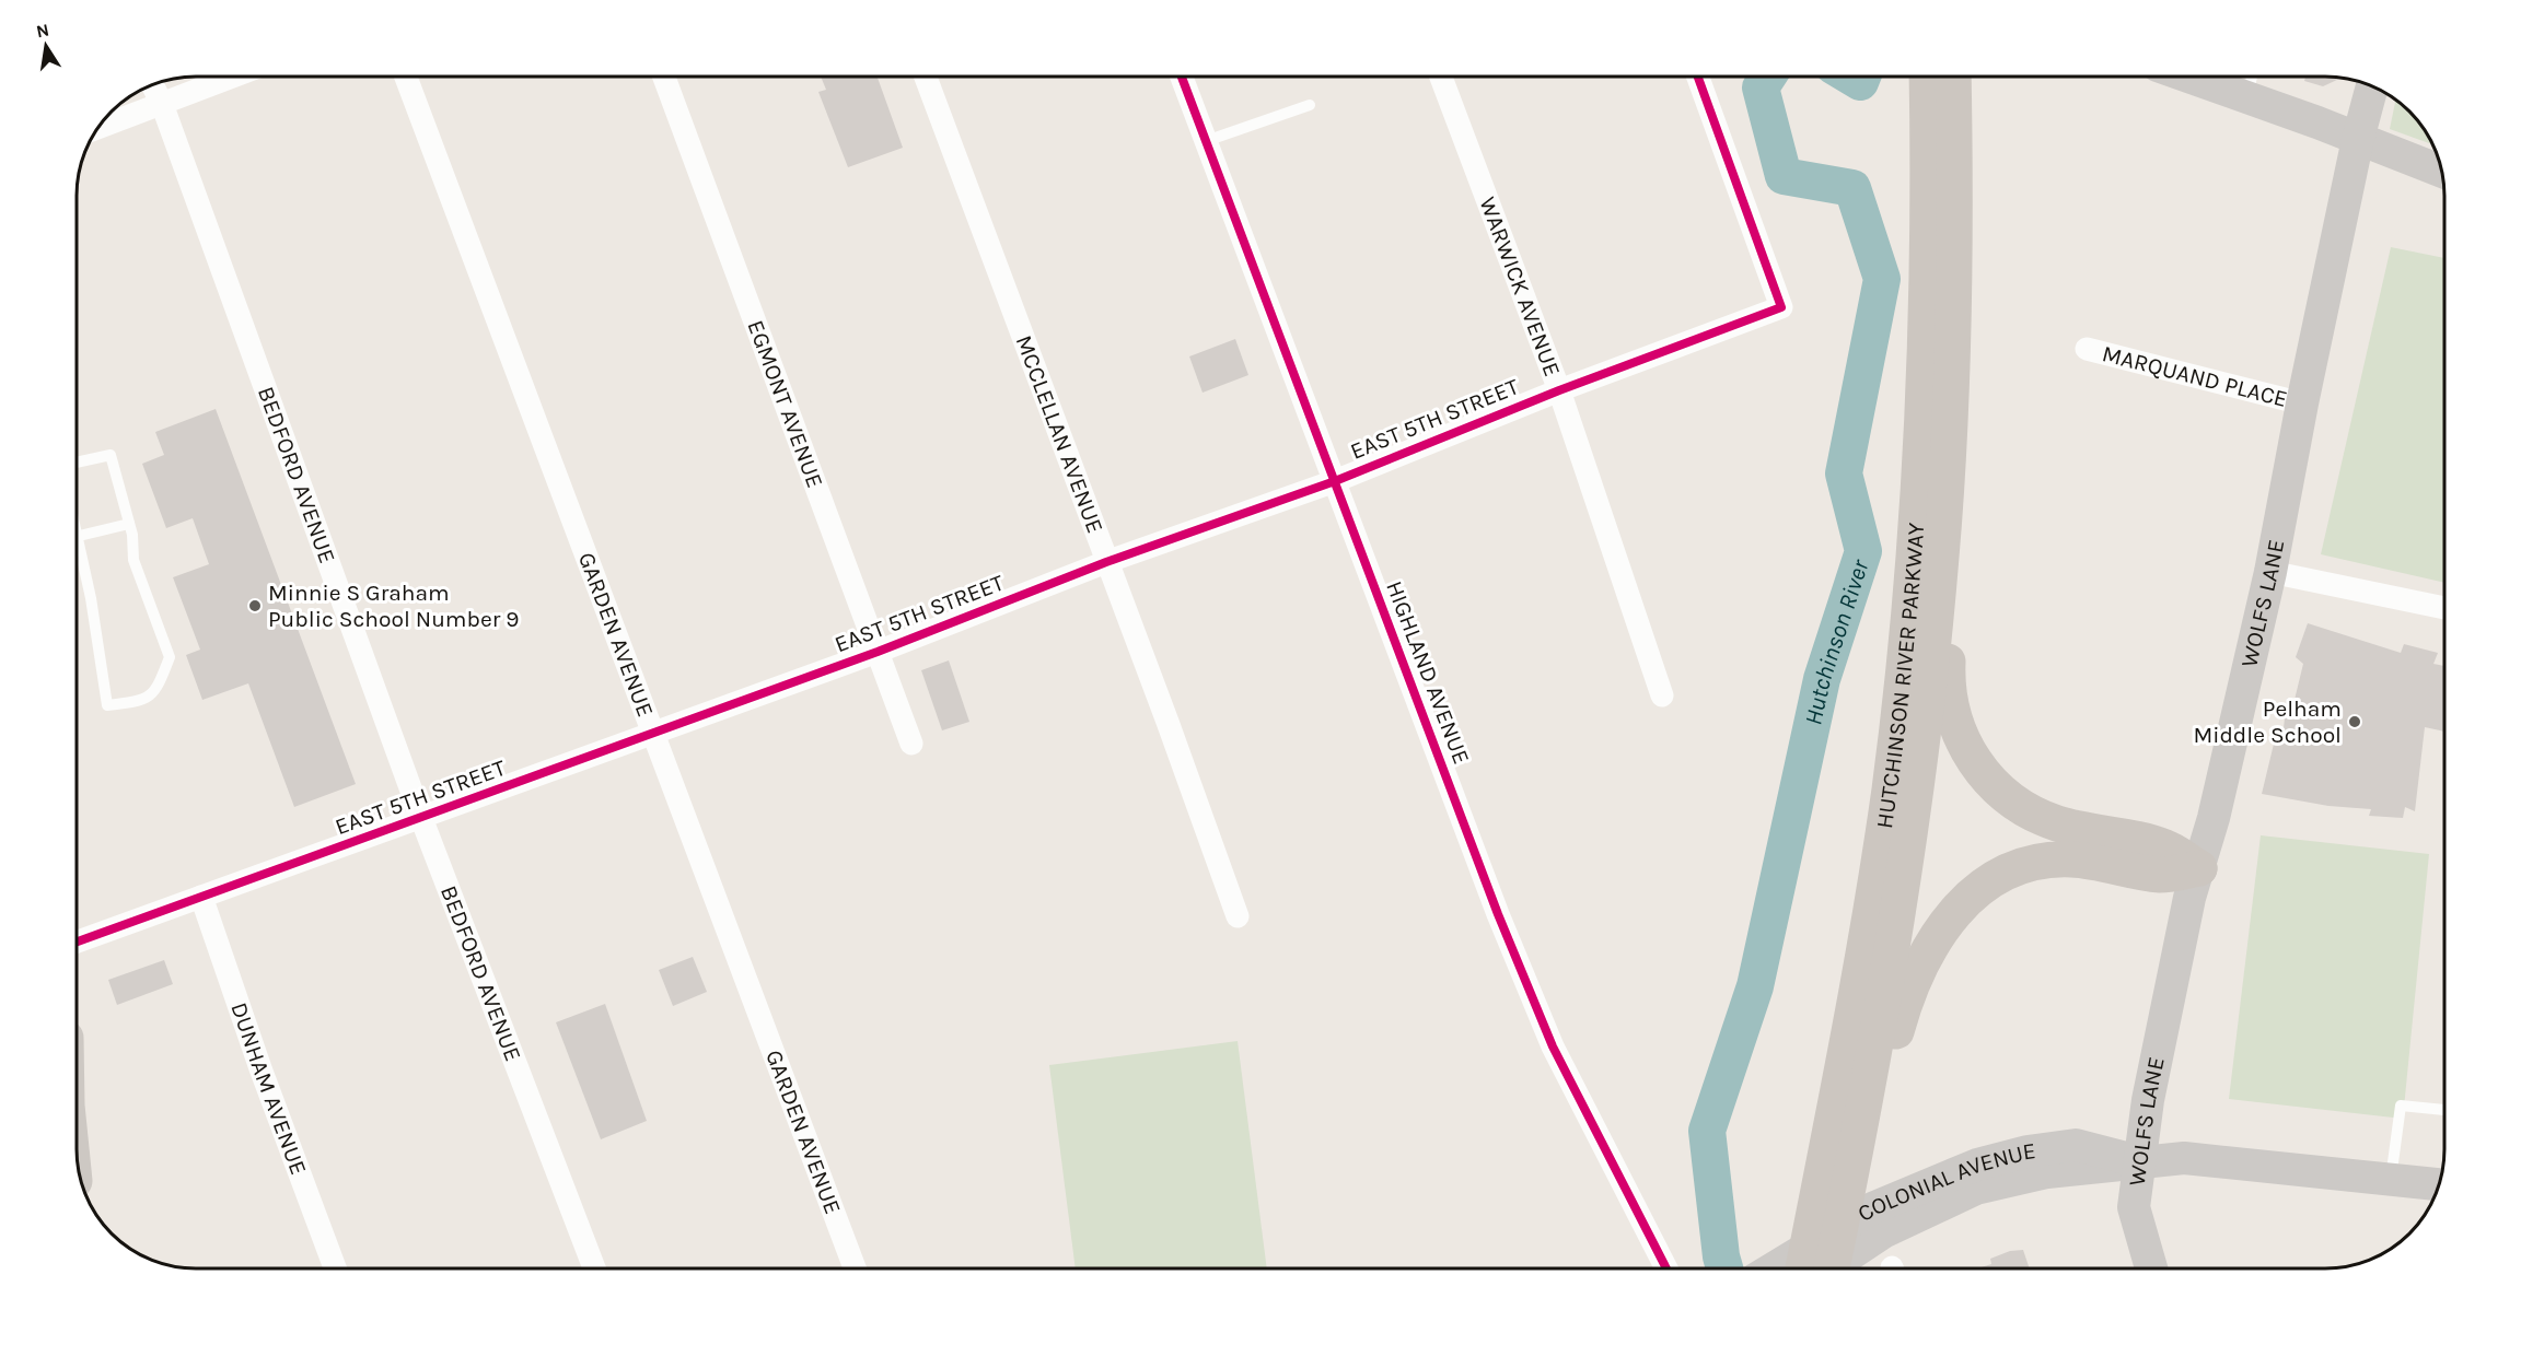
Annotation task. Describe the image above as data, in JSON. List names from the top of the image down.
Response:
{
  "streets": {
    "highway": ["HUTCHINSON RIVER PARKWAY"],
    "street": [
      "WARWICK AVENUE",
      "MARQUAND PLACE",
      "EGMONT AVENUE",
      "EAST 5TH STREET",
      "MCCLELLAN AVENUE",
      "BEDFORD AVENUE",
      "WOLFS LANE",
      "GARDEN AVENUE",
      "HIGHLAND AVENUE",
      "DUNHAM AVENUE",
      "COLONIAL AVENUE"
    ]
  },
  "crossings": [
    ["WARWICK AVENUE", "EAST 5TH STREET"],
    ["MARQUAND PLACE", "WOLFS LANE"],
    ["EGMONT AVENUE", "EAST 5TH STREET"],
    ["EAST 5TH STREET", "MCCLELLAN AVENUE"],
    ["EAST 5TH STREET", "BEDFORD AVENUE"],
    ["EAST 5TH STREET", "GARDEN AVENUE"],
    ["EAST 5TH STREET", "HIGHLAND AVENUE"],
    ["EAST 5TH STREET", "DUNHAM AVENUE"],
    ["WOLFS LANE", "COLONIAL AVENUE"]
  ],
  "water": ["Hutchinson River"],
  "places": ["Minnie S Graham Public School Number 9", "Pelham Middle School"],
  "north": "top"
}
